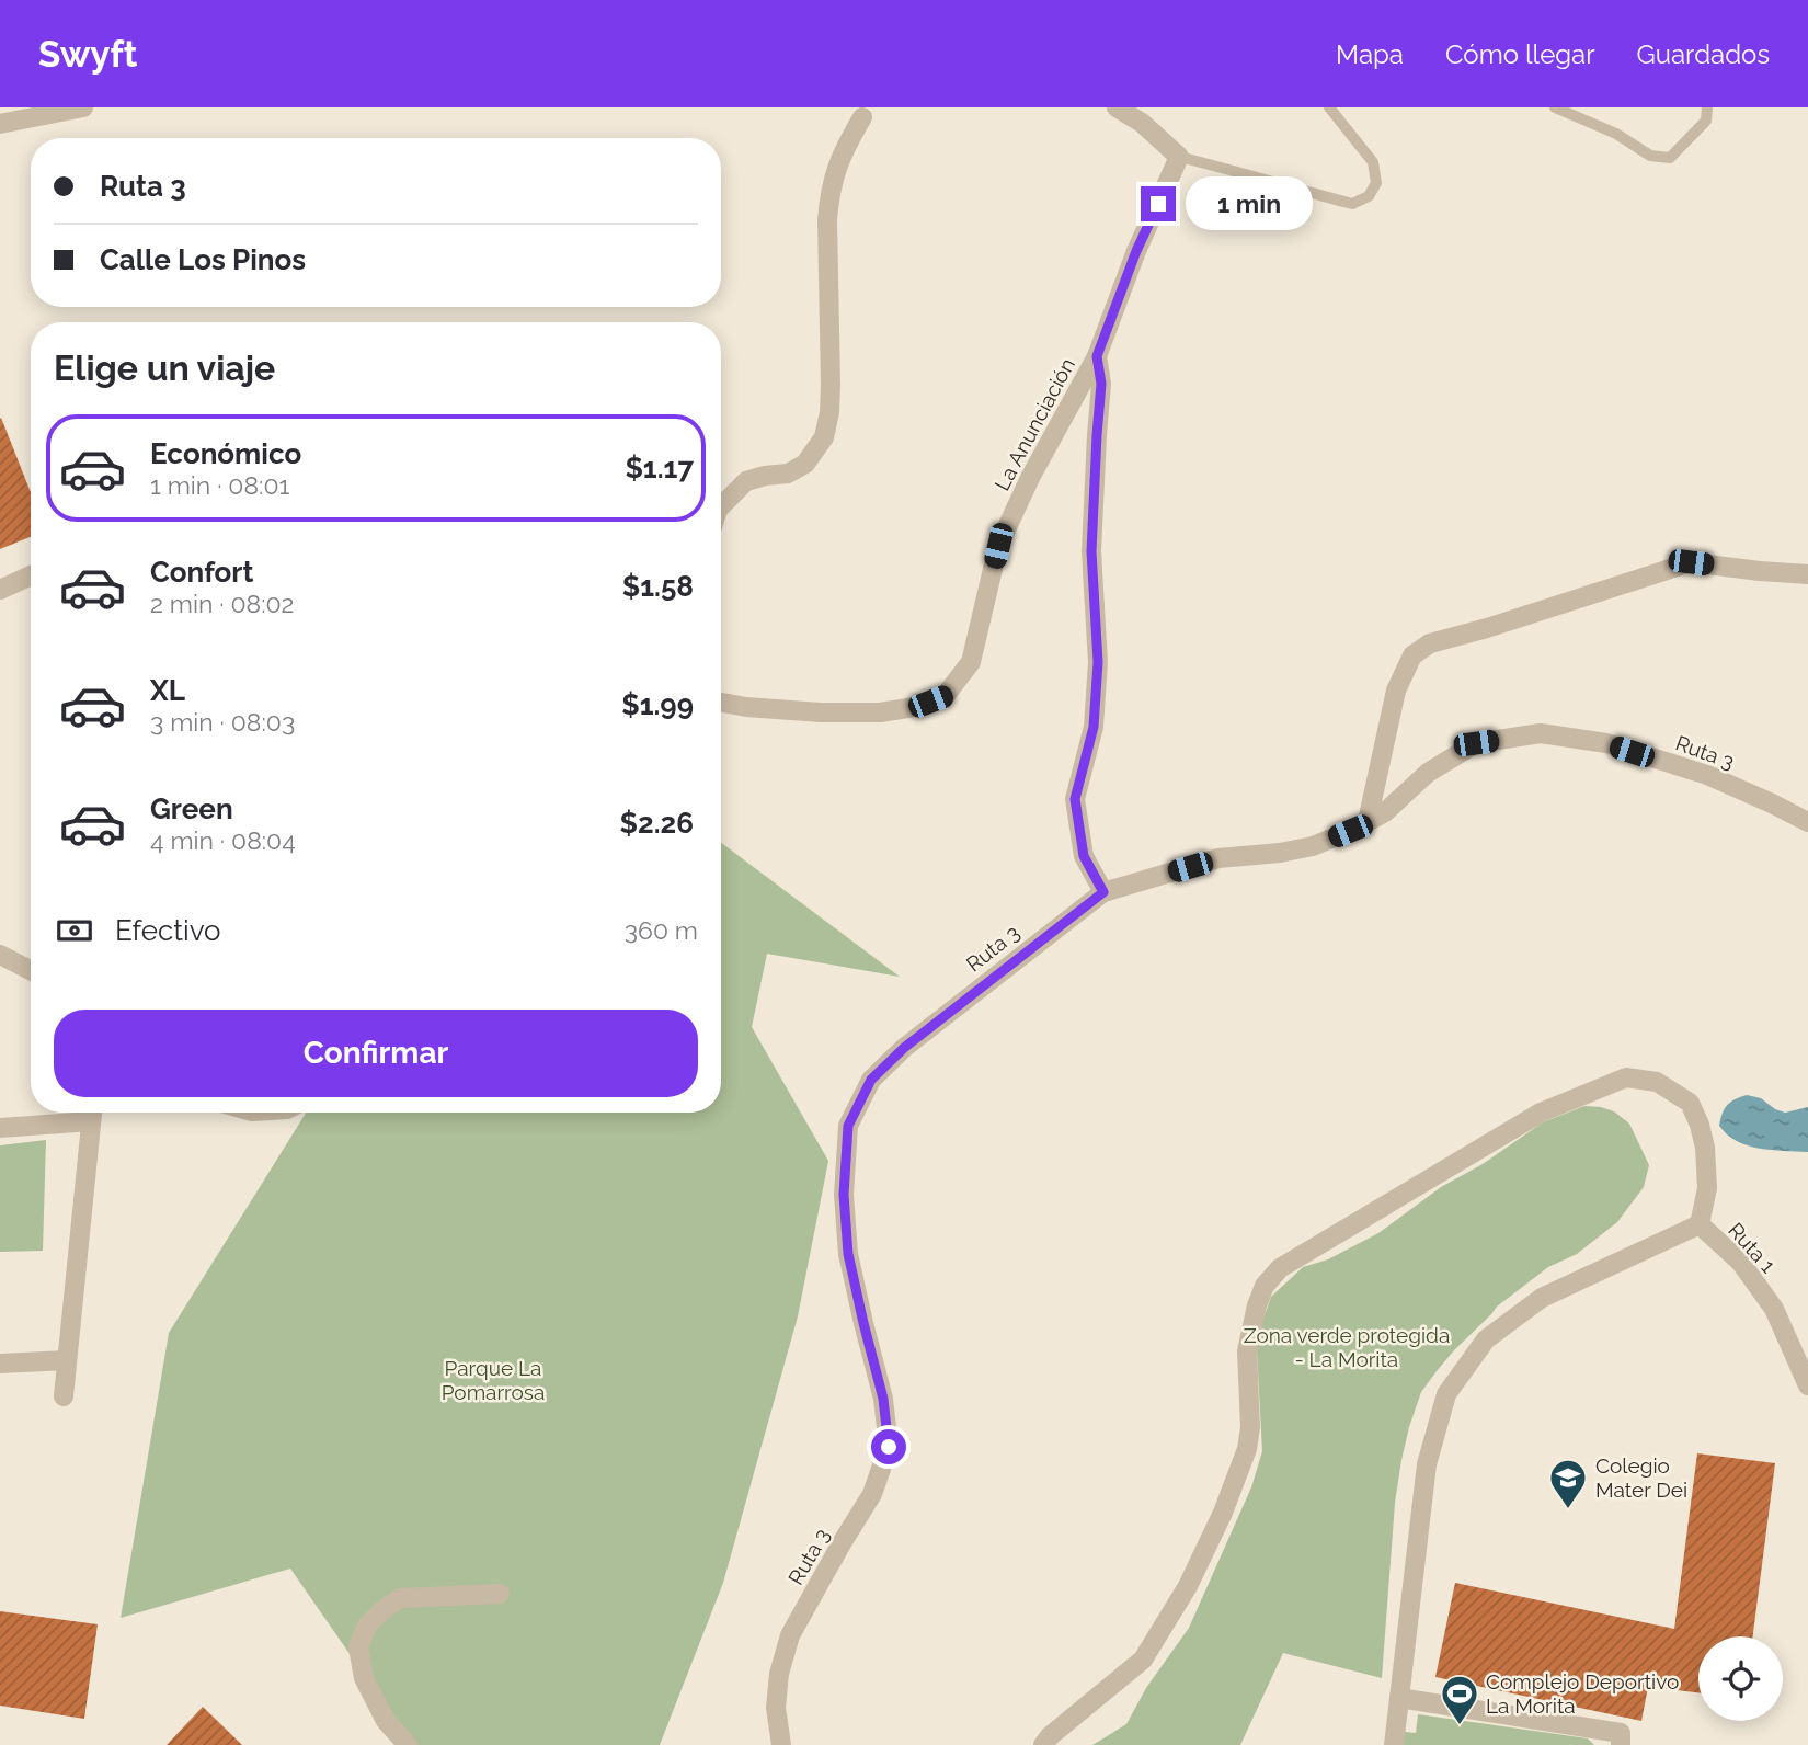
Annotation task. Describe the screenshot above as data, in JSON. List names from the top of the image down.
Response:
{
  "streets": {
    "street": ["La Anunciación", "Ruta 3", "Ruta 1"]
  },
  "parks": ["Zona verde protegida - La Morita", "Parque La Pomarrosa"],
  "places": {
    "school or university": ["Colegio Mater Dei"],
    "sports": ["Complejo Deportivo La Morita"]
  },
  "page": {
    "header": "Swyft",
    "nav": ["Mapa", "Cómo llegar", "Guardados"],
    "banner": ["Ruta 3", "Calle Los Pinos"],
    "bubble": "1 min",
    "heading": "Elige un viaje",
    "list": [
      {
        "name": "Económico",
        "note": "1 min · 08:01",
        "value": "$1.17"
      },
      {
        "name": "Confort",
        "note": "2 min · 08:02",
        "value": "$1.58"
      },
      {
        "name": "XL",
        "note": "3 min · 08:03",
        "value": "$1.99"
      },
      {
        "name": "Green",
        "note": "4 min · 08:04",
        "value": "$2.26"
      }
    ],
    "pay": ["Efectivo", "360 m"],
    "buttons": "Confirmar"
  }
}
